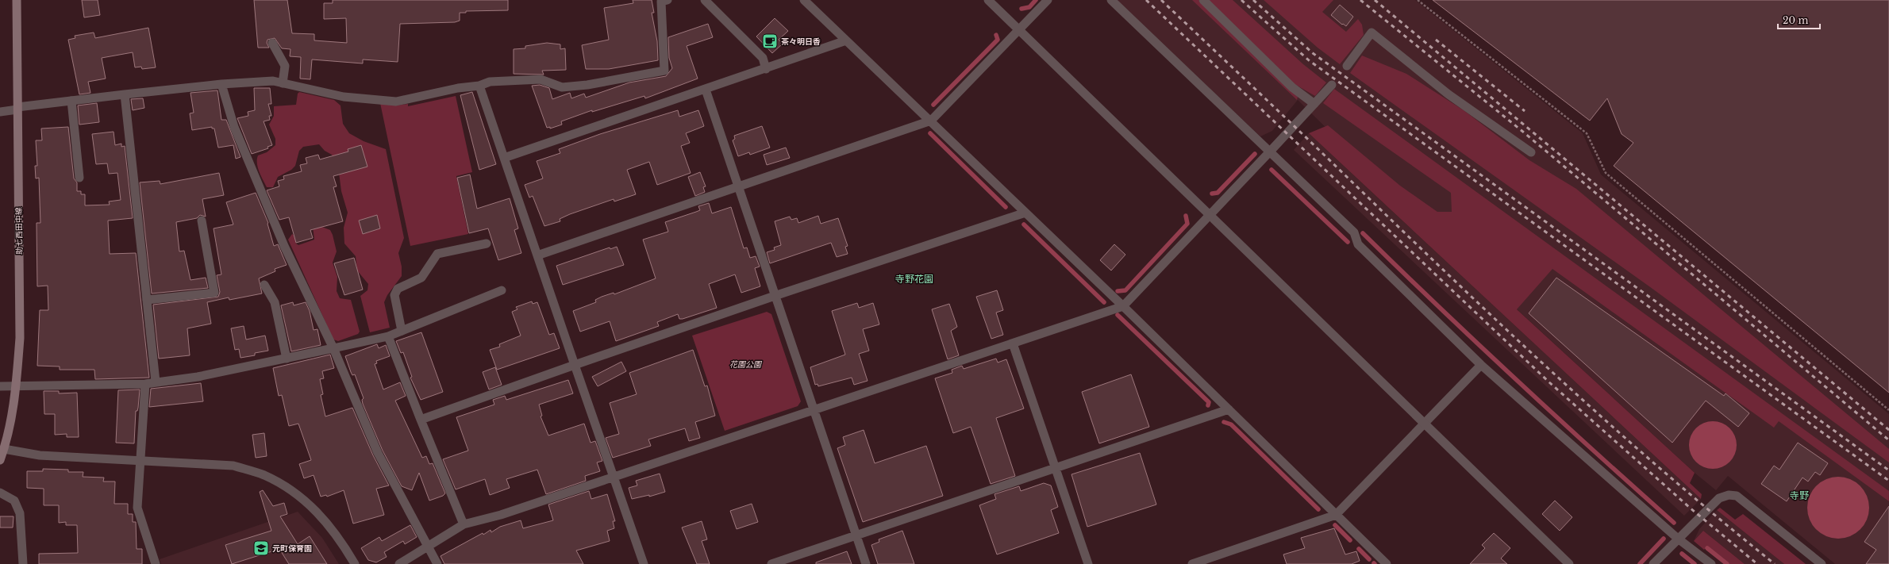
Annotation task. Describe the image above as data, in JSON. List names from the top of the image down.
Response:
{
  "streets": {
    "main road": ["助七西田中線"]
  },
  "districts": ["寺野花園", "寺野"],
  "parks": ["花園公園"],
  "places": {
    "cafe": ["茶々明日香"],
    "school or university": ["元町保育園"]
  },
  "scale_bar": "20 m"
}
